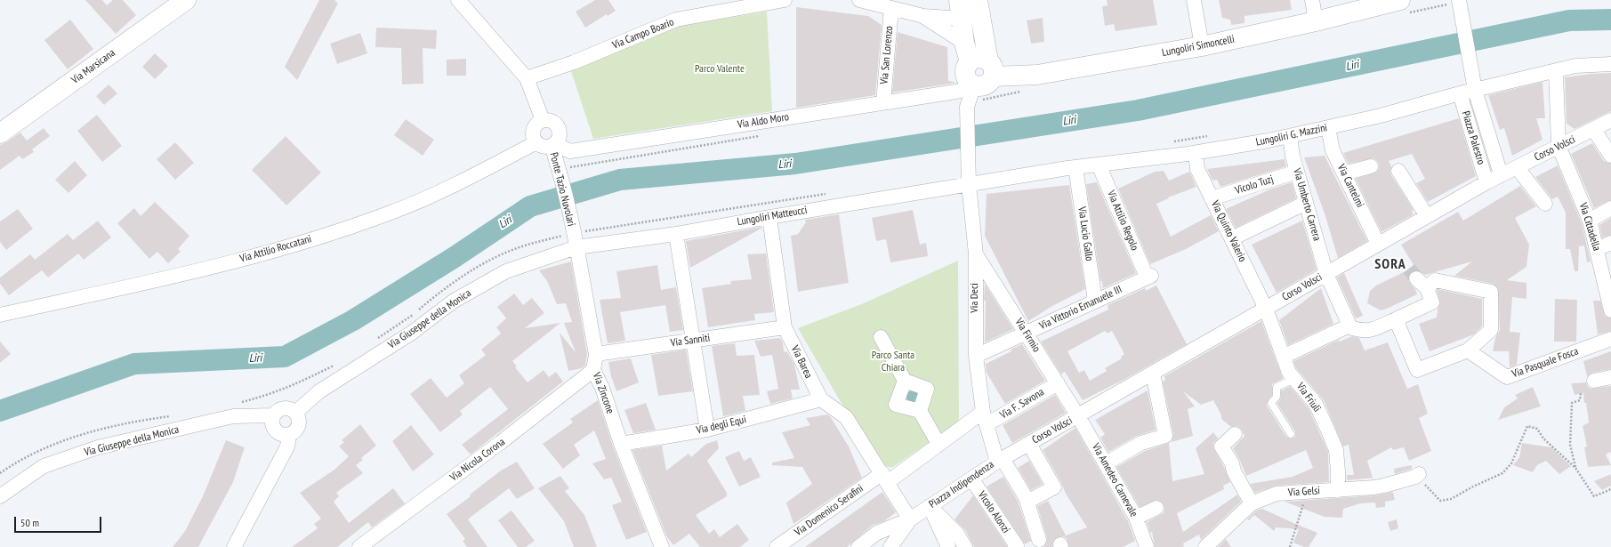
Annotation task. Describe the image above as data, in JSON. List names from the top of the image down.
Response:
{
  "streets": {
    "main road": ["Lungoliri Simoncelli", "Via Marsicana"],
    "street": [
      "Via Campo Boario",
      "Via San Lorenzo",
      "Via Aldo Moro",
      "Lungoliri G. Mazzini",
      "Piazza Palestro",
      "Corso Volsci",
      "Vicolo Tuzj",
      "Via Cantelmi",
      "Ponte Tazio Nuvolari",
      "Via Umberto Carrera",
      "Lungoliri Matteucci",
      "Via Attilio Regolo",
      "Via Cittadella",
      "Via Quinto Valerio",
      "Via Lucio Gallo",
      "Via Attilio Roccatani",
      "Via Deci",
      "Via Vittorio Emanuele III",
      "Via Giuseppe della Monica",
      "Via Firmio",
      "Via Sanniti",
      "Via Barea",
      "Via Pasquale Fosca",
      "Via Zincone",
      "Via Friuli",
      "Via F. Savona",
      "Via degli Equi",
      "Via Nicola Corona",
      "Via Amedeo Carnevale",
      "Piazza Indipendenza",
      "Via Gelsi",
      "Via Domenico Serafini",
      "Vicolo Alonzi"
    ]
  },
  "crossings": [
    ["Lungoliri Simoncelli", "Via Aldo Moro"],
    ["Lungoliri Simoncelli", "Via Deci"],
    ["Via San Lorenzo", "Via Aldo Moro"],
    ["Via Aldo Moro", "Ponte Tazio Nuvolari"],
    ["Via Aldo Moro", "Via Attilio Roccatani"],
    ["Via Aldo Moro", "Via Deci"],
    ["Lungoliri G. Mazzini", "Piazza Palestro"],
    ["Lungoliri G. Mazzini", "Via Cantelmi"],
    ["Lungoliri G. Mazzini", "Via Umberto Carrera"],
    ["Lungoliri G. Mazzini", "Lungoliri Matteucci"],
    ["Lungoliri G. Mazzini", "Via Attilio Regolo"],
    ["Lungoliri G. Mazzini", "Via Quinto Valerio"],
    ["Lungoliri G. Mazzini", "Via Lucio Gallo"],
    ["Lungoliri G. Mazzini", "Via Deci"],
    ["Piazza Palestro", "Corso Volsci"],
    ["Corso Volsci", "Via Cantelmi"],
    ["Corso Volsci", "Via Umberto Carrera"],
    ["Corso Volsci", "Via Cittadella"],
    ["Corso Volsci", "Via Quinto Valerio"],
    ["Corso Volsci", "Via Firmio"],
    ["Corso Volsci", "Via Friuli"],
    ["Corso Volsci", "Via Amedeo Carnevale"],
    ["Corso Volsci", "Piazza Indipendenza"],
    ["Vicolo Tuzj", "Via Umberto Carrera"],
    ["Vicolo Tuzj", "Via Quinto Valerio"],
    ["Ponte Tazio Nuvolari", "Via Attilio Roccatani"],
    ["Ponte Tazio Nuvolari", "Via Zincone"],
    ["Lungoliri Matteucci", "Via Deci"],
    ["Lungoliri Matteucci", "Via Giuseppe della Monica"],
    ["Lungoliri Matteucci", "Via Barea"],
    ["Lungoliri Matteucci", "Via Zincone"],
    ["Via Attilio Regolo", "Via Vittorio Emanuele III"],
    ["Via Quinto Valerio", "Via Friuli"],
    ["Via Lucio Gallo", "Via Vittorio Emanuele III"],
    ["Via Deci", "Via Vittorio Emanuele III"],
    ["Via Deci", "Via Firmio"],
    ["Via Deci", "Via F. Savona"],
    ["Via Deci", "Piazza Indipendenza"],
    ["Via Vittorio Emanuele III", "Via Firmio"],
    ["Via Giuseppe della Monica", "Via Zincone"],
    ["Via Firmio", "Via F. Savona"],
    ["Via Firmio", "Via Amedeo Carnevale"],
    ["Via Sanniti", "Via Barea"],
    ["Via Sanniti", "Via Zincone"],
    ["Via Barea", "Via degli Equi"],
    ["Via Barea", "Via Domenico Serafini"],
    ["Via Zincone", "Via degli Equi"],
    ["Via Zincone", "Via Nicola Corona"],
    ["Via Friuli", "Via Gelsi"],
    ["Via F. Savona", "Piazza Indipendenza"],
    ["Piazza Indipendenza", "Vicolo Alonzi"]
  ],
  "districts": ["SORA"],
  "water": ["Liri"],
  "parks": ["Parco Valente", "Parco Santa Chiara"],
  "scale_bar": "50 m"
}
